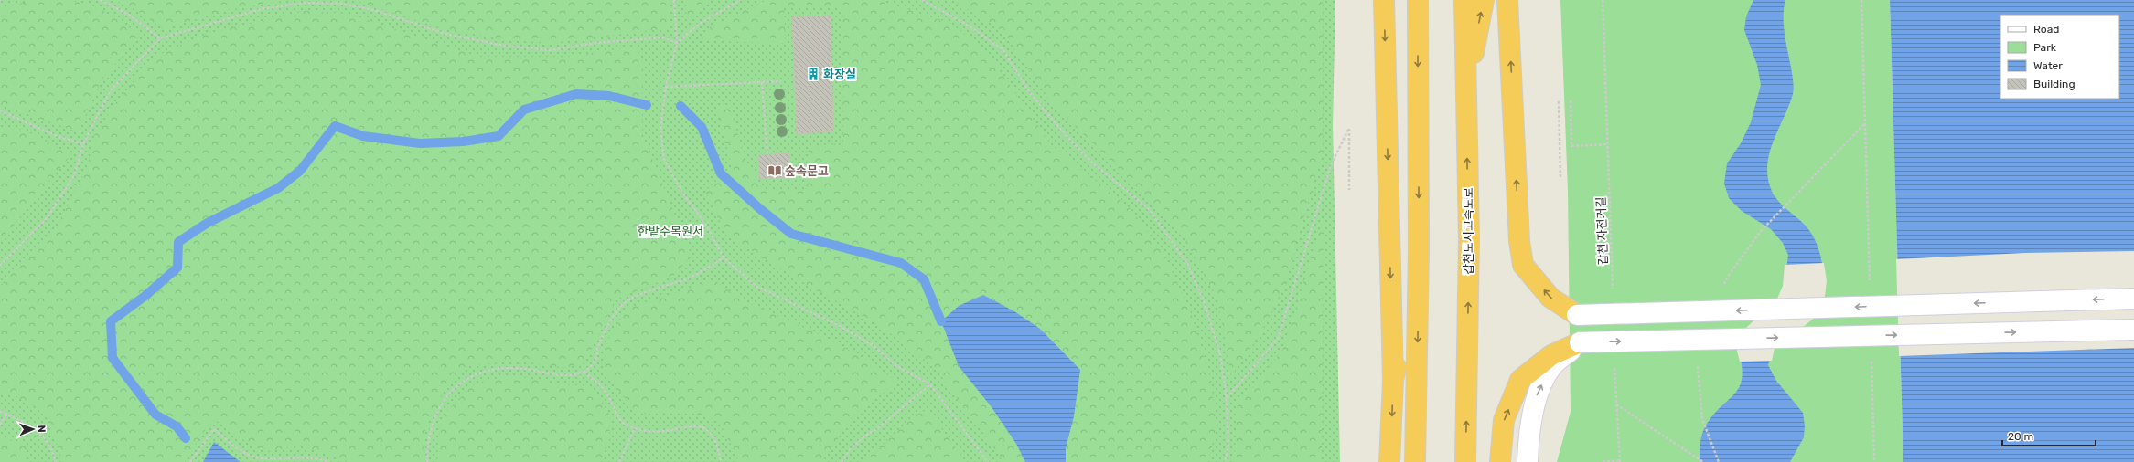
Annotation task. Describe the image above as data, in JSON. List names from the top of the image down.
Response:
{
  "streets": {
    "highway": ["갑천도시고속도로"],
    "path": ["갑천 자전거길"]
  },
  "parks": ["한밭수목원서"],
  "places": {
    "building": ["화장실"],
    "library": ["숲속문고"]
  },
  "legend": [
    "Road",
    "Park",
    "Water",
    "Building"
  ],
  "scale_bar": "20 m",
  "north": "right"
}
